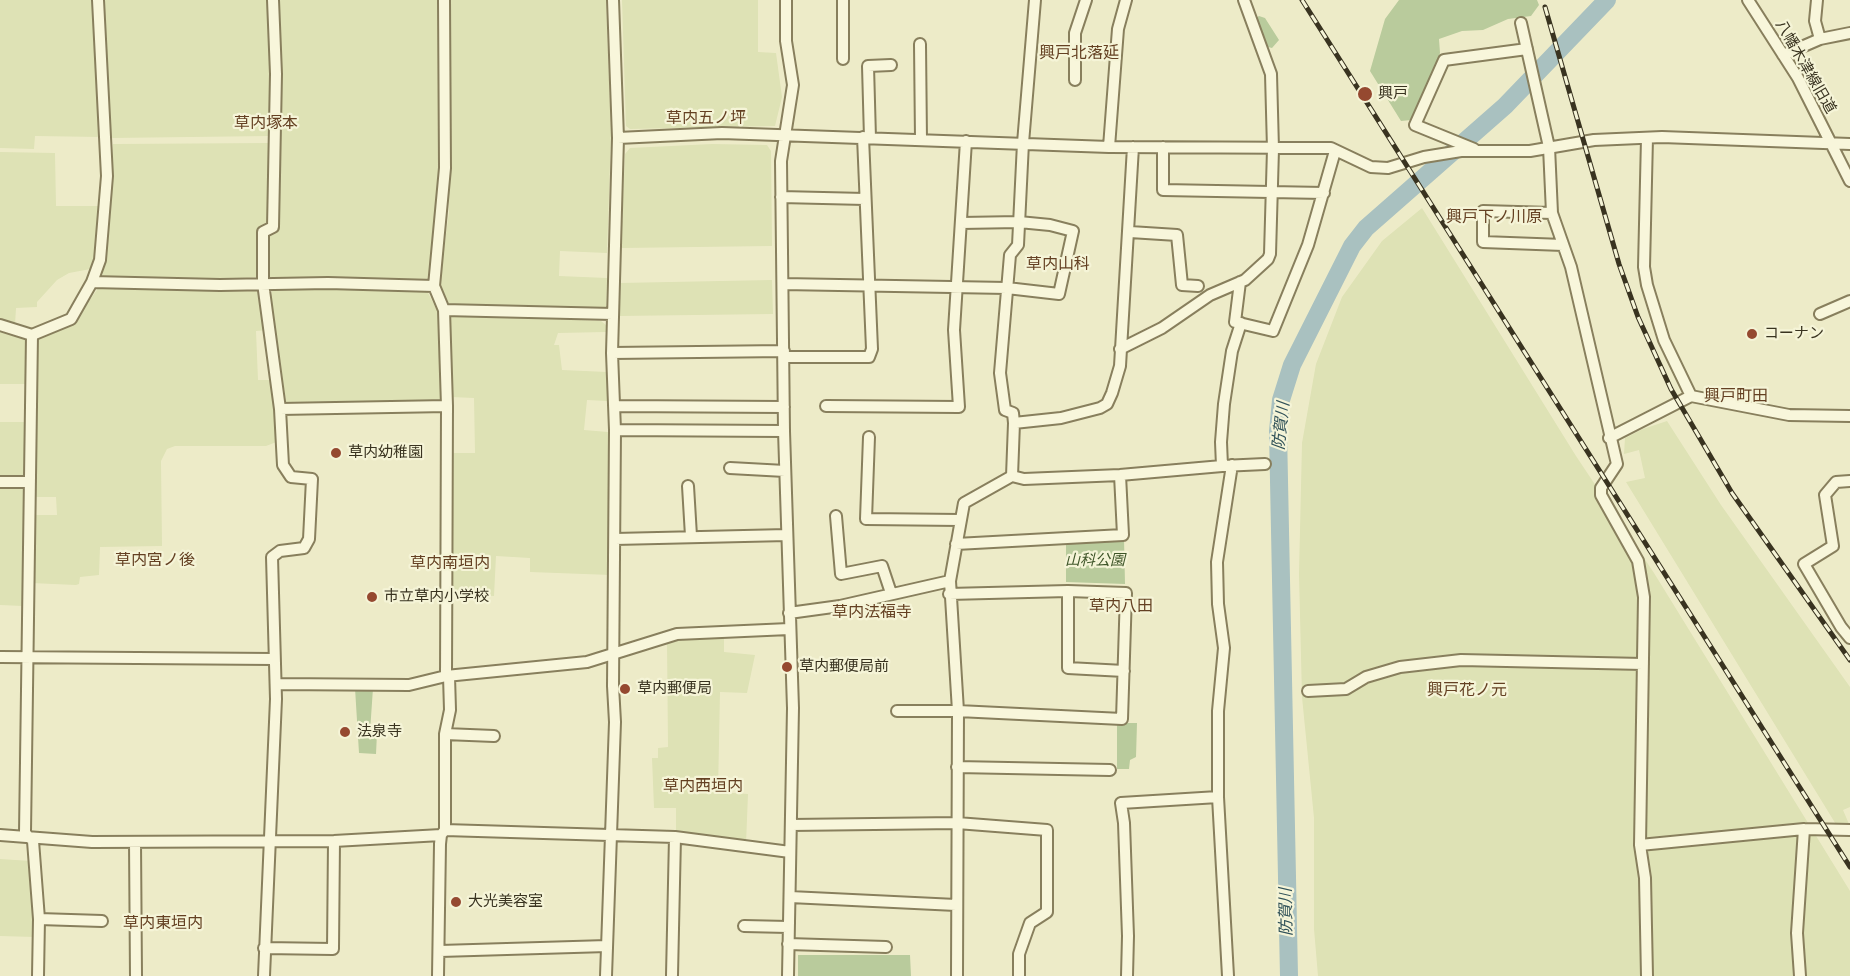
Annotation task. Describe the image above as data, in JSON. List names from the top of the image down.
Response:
{
  "streets": {
    "street": ["八幡木津線旧道"]
  },
  "districts": [
    "興戸北落延",
    "草内五ノ坪",
    "草内塚本",
    "興戸下ノ川原",
    "草内山科",
    "興戸町田",
    "草内宮ノ後",
    "草内南垣内",
    "草内八田",
    "草内法福寺",
    "興戸花ノ元",
    "草内西垣内",
    "草内東垣内"
  ],
  "water": ["防賀川"],
  "parks": ["山科公園"],
  "places": [
    "興戸",
    "コーナン",
    "草内幼稚園",
    "市立草内小学校",
    "草内郵便局前",
    "草内郵便局",
    "法泉寺",
    "大光美容室"
  ]
}
